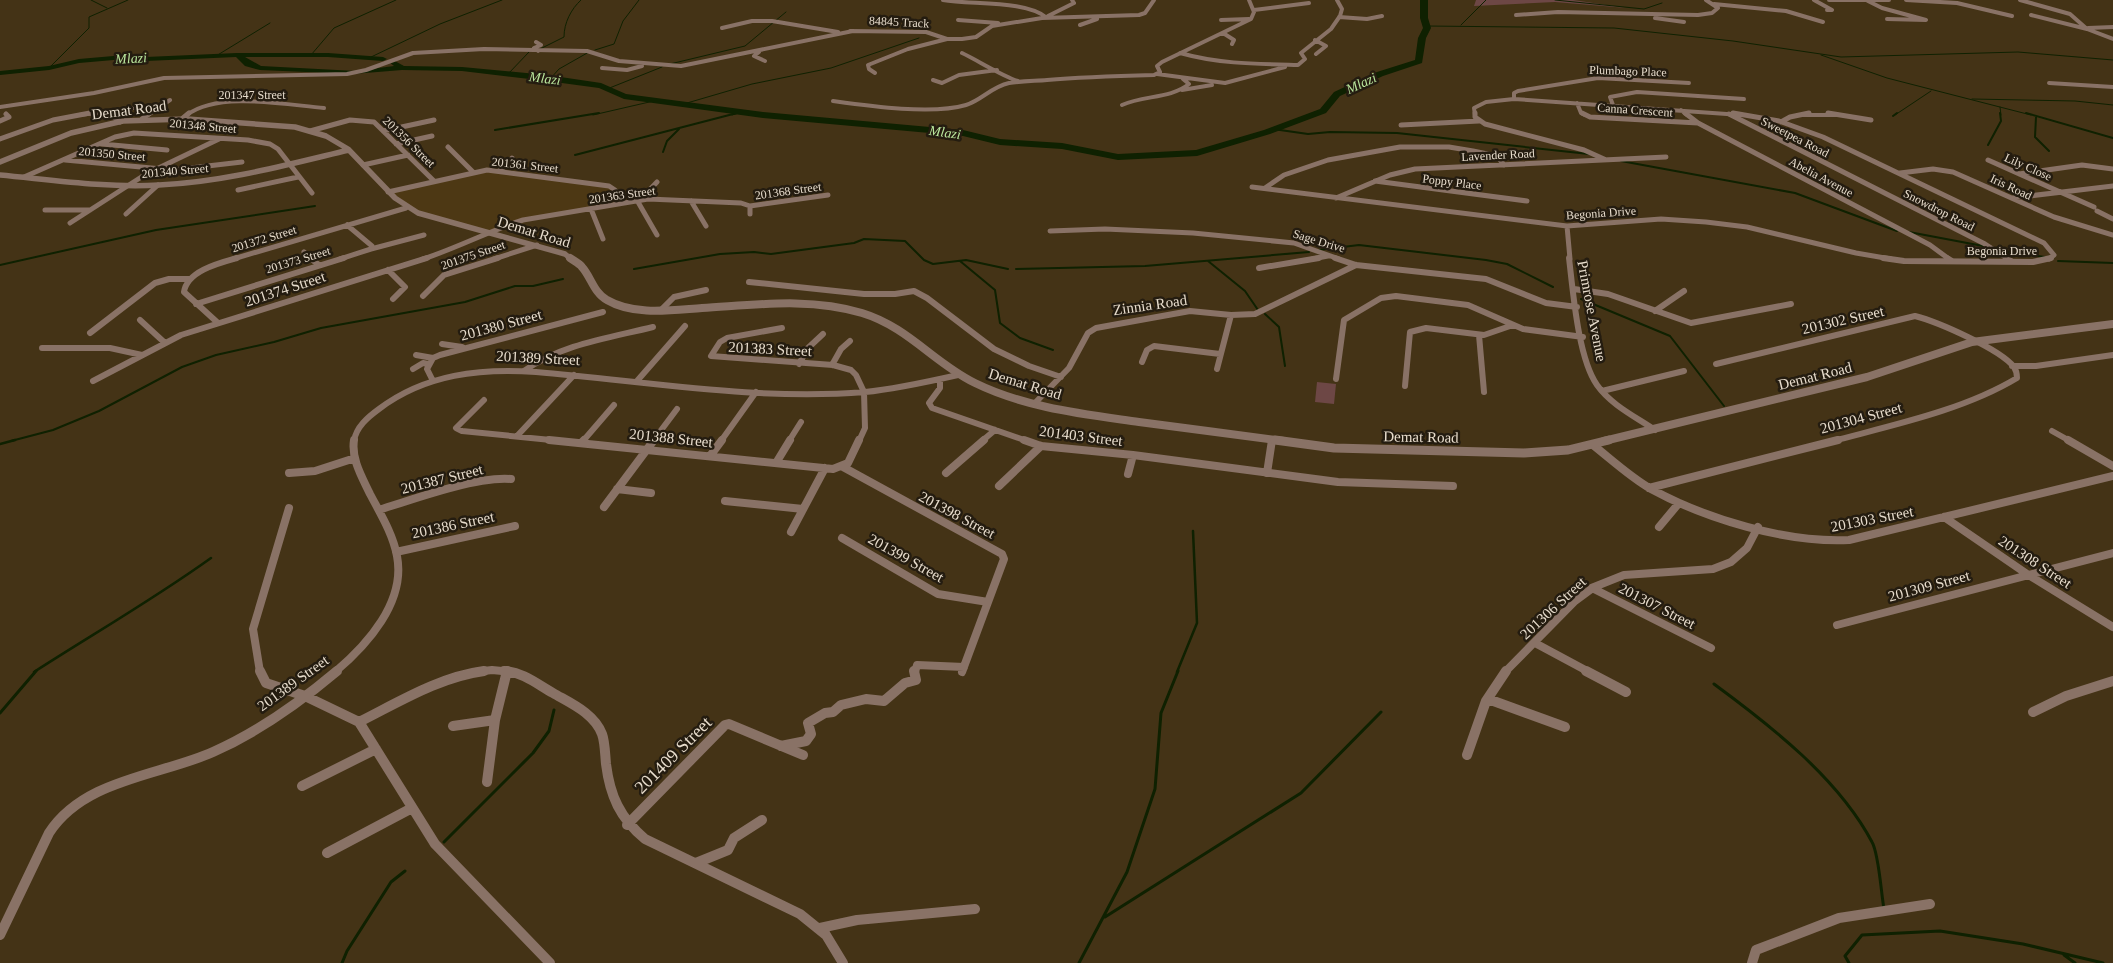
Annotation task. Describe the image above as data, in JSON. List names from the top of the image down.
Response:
{
  "streets": {
    "street": [
      "84845 Track",
      "Plumbago Place",
      "201347 Street",
      "Demat Road",
      "Canna Crescent",
      "201348 Street",
      "Sweetpea Road",
      "201356 Street",
      "201350 Street",
      "Lavender Road",
      "201361 Street",
      "Lily Close",
      "201340 Street",
      "Abelia Avenue",
      "Poppy Place",
      "Iris Road",
      "201368 Street",
      "201363 Street",
      "Snowdrop Road",
      "Begonia Drive",
      "201372 Street",
      "Sage Drive",
      "201375 Street",
      "201373 Street",
      "201374 Street",
      "Zinnia Road",
      "Primrose Avenue",
      "201302 Street",
      "201380 Street",
      "201383 Street",
      "201389 Street",
      "201304 Street",
      "201403 Street",
      "201388 Street",
      "201387 Street",
      "201398 Street",
      "201303 Street",
      "201386 Street",
      "201399 Street",
      "201308 Street",
      "201309 Street",
      "201307 Street",
      "201306 Street",
      "201409 Street"
    ]
  },
  "crossings": [
    ["Plumbago Place", "Begonia Drive"],
    ["201347 Street", "Demat Road"],
    ["Demat Road", "201356 Street"],
    ["Demat Road", "201361 Street"],
    ["Demat Road", "201340 Street"],
    ["Demat Road", "201363 Street"],
    ["Demat Road", "201372 Street"],
    ["Demat Road", "201375 Street"],
    ["Demat Road", "201374 Street"],
    ["Demat Road", "Zinnia Road"],
    ["Demat Road", "Primrose Avenue"],
    ["Demat Road", "201302 Street"],
    ["Demat Road", "201389 Street"],
    ["Demat Road", "201303 Street"],
    ["Canna Crescent", "Abelia Avenue"],
    ["Canna Crescent", "Begonia Drive"],
    ["201348 Street", "201350 Street"],
    ["201348 Street", "201340 Street"],
    ["Sweetpea Road", "Snowdrop Road"],
    ["Sweetpea Road", "Begonia Drive"],
    ["201356 Street", "201361 Street"],
    ["Lavender Road", "Poppy Place"],
    ["Lavender Road", "Begonia Drive"],
    ["201361 Street", "201363 Street"],
    ["Abelia Avenue", "Begonia Drive"],
    ["Iris Road", "Begonia Drive"],
    ["201368 Street", "201363 Street"],
    ["201363 Street", "201374 Street"],
    ["Snowdrop Road", "Begonia Drive"],
    ["Begonia Drive", "Primrose Avenue"],
    ["Sage Drive", "Zinnia Road"],
    ["Sage Drive", "Primrose Avenue"],
    ["201383 Street", "201389 Street"],
    ["201389 Street", "201403 Street"],
    ["201389 Street", "201387 Street"],
    ["201389 Street", "201386 Street"],
    ["201304 Street", "201303 Street"],
    ["201388 Street", "201398 Street"],
    ["201398 Street", "201399 Street"],
    ["201398 Street", "201409 Street"],
    ["201303 Street", "201308 Street"],
    ["201303 Street", "201306 Street"],
    ["201308 Street", "201309 Street"],
    ["201307 Street", "201306 Street"]
  ],
  "water": ["Mlazi"]
}
